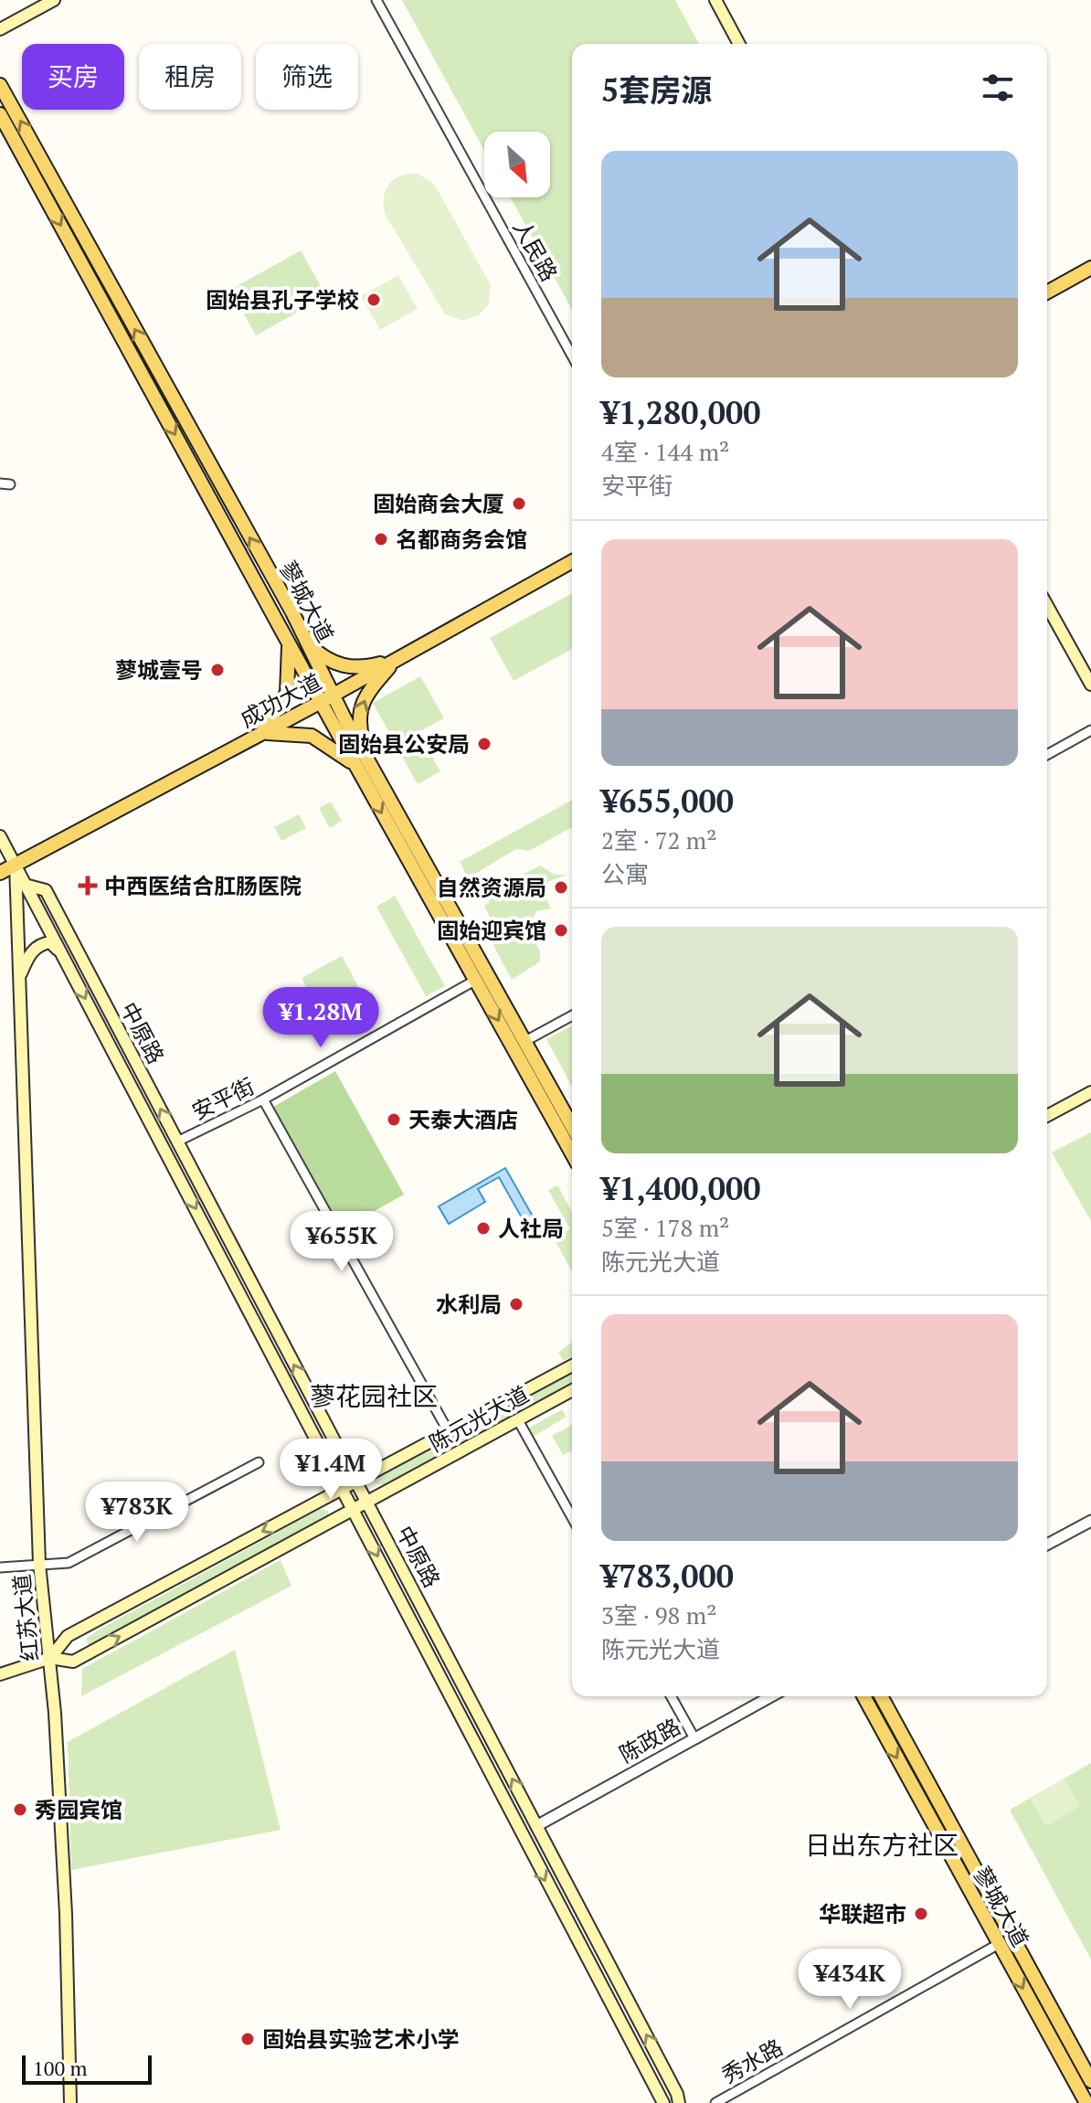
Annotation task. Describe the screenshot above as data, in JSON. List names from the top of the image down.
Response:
{
  "streets": {
    "main road": [
      "蓼城大道",
      "成功大道",
      "中原路",
      "陈元光大道",
      "红苏大道"
    ],
    "street": [
      "人民路",
      "安平街",
      "陈政路",
      "秀水路"
    ]
  },
  "crossings": [
    ["蓼城大道", "成功大道"],
    ["蓼城大道", "安平街"],
    ["蓼城大道", "秀水路"],
    ["成功大道", "中原路"],
    ["成功大道", "红苏大道"],
    ["中原路", "安平街"],
    ["中原路", "陈元光大道"],
    ["中原路", "红苏大道"],
    ["中原路", "陈政路"],
    ["陈元光大道", "红苏大道"]
  ],
  "districts": ["蓼花园社区", "日出东方社区"],
  "places": {
    "other": [
      "固始县孔子学校",
      "固始商会大厦",
      "名都商务会馆",
      "蓼城壹号",
      "固始县公安局",
      "自然资源局",
      "固始迎宾馆",
      "天泰大酒店",
      "人社局",
      "水利局",
      "秀园宾馆",
      "华联超市",
      "固始县实验艺术小学"
    ],
    "health": ["中西医结合肛肠医院"]
  },
  "scale_bar": "100 m",
  "north": "bottom right",
  "page": {
    "chip": ["买房", "租房", "筛选"],
    "heading": "5套房源",
    "list": [
      {
        "name": "¥1,280,000",
        "note": "4室 · 144 m² · 安平街"
      },
      {
        "name": "¥655,000",
        "note": "2室 · 72 m² · 公寓"
      },
      {
        "name": "¥1,400,000",
        "note": "5室 · 178 m² · 陈元光大道"
      },
      {
        "name": "¥783,000",
        "note": "3室 · 98 m² · 陈元光大道"
      }
    ],
    "price": [
      "¥1.28M",
      "¥655K",
      "¥1.4M",
      "¥783K",
      "¥434K"
    ],
    "scale": "100 m"
  }
}
